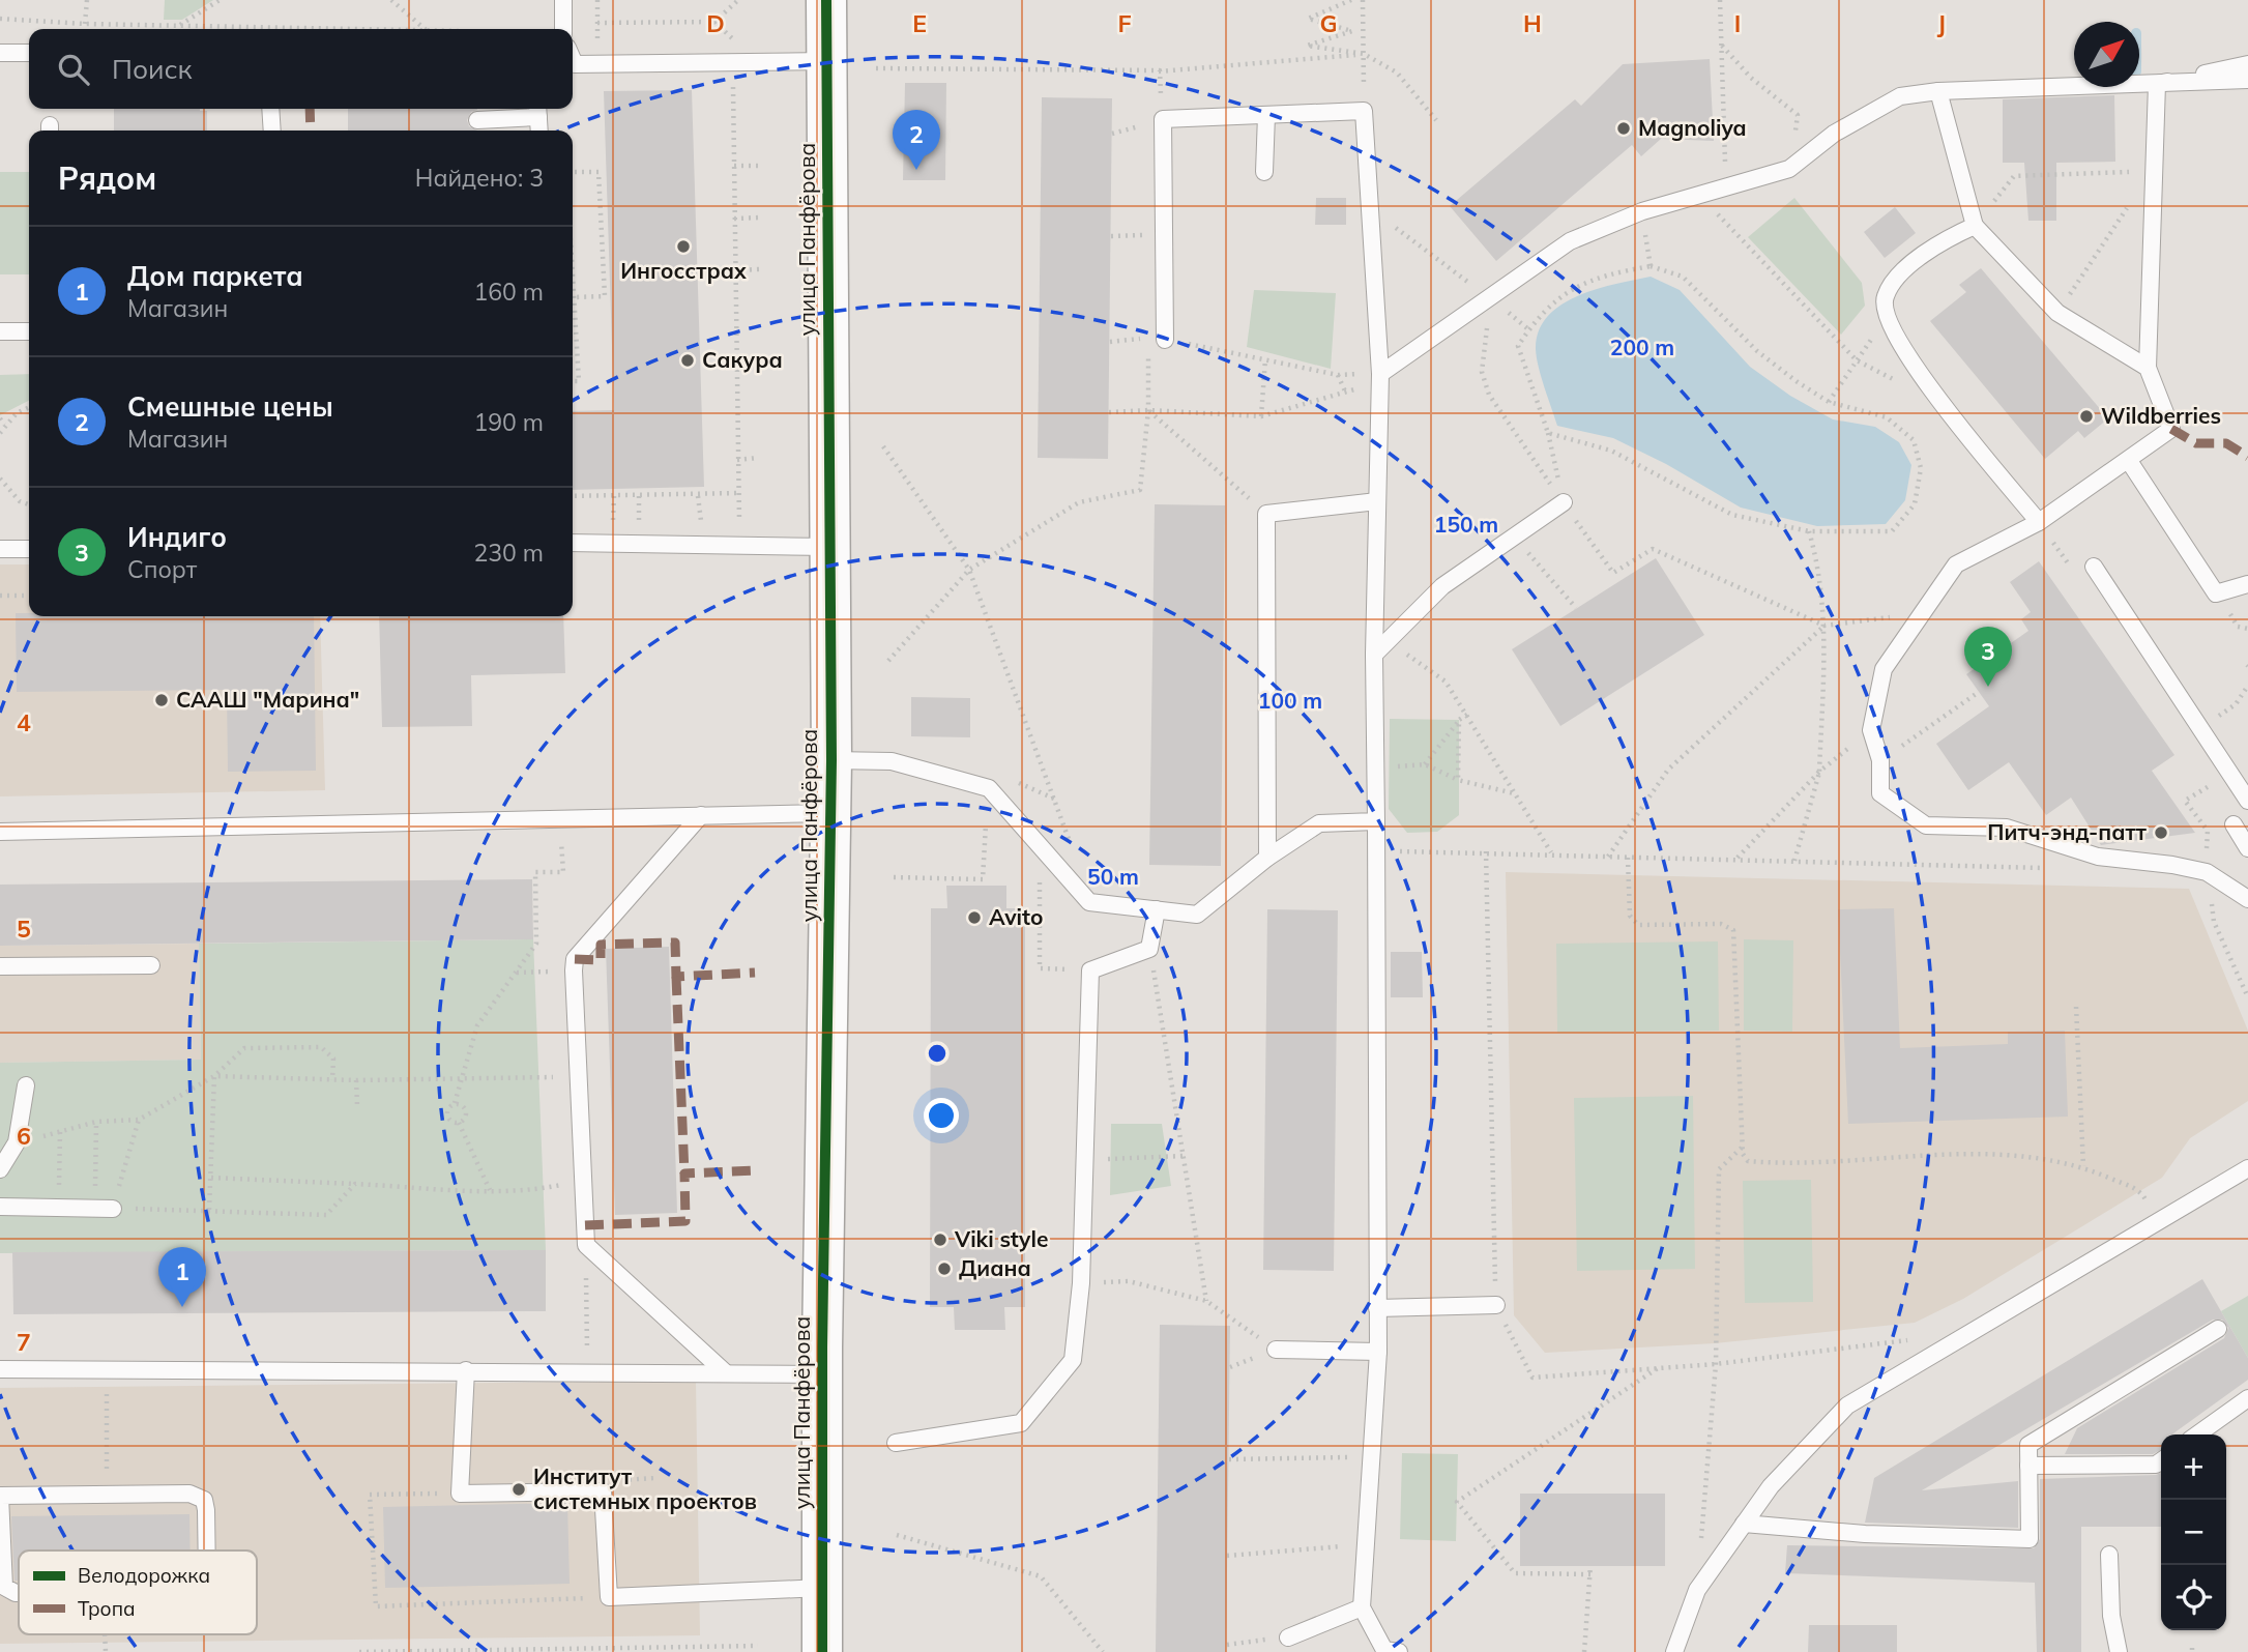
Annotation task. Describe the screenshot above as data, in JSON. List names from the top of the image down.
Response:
{
  "streets": {
    "street": ["улица Панфёрова"]
  },
  "places": [
    "Magnoliya",
    "Ингосстрах",
    "Сакура",
    "Wildberries",
    "СААШ \"Марина\"",
    "Питч-энд-патт",
    "Avito",
    "Viki style",
    "Диана",
    "Институт системных проектов"
  ],
  "legend": ["Велодорожка", "Тропа"],
  "north": "top right",
  "page": {
    "search": "Поиск",
    "pins": ["2", "3", "1"],
    "heading": ["Рядом", "Найдено: 3"],
    "list": [
      {
        "mark": "1",
        "name": "Дом паркета",
        "note": "Магазин",
        "value": "160 m"
      },
      {
        "mark": "2",
        "name": "Смешные цены",
        "note": "Магазин",
        "value": "190 m"
      },
      {
        "mark": "3",
        "name": "Индиго",
        "note": "Спорт",
        "value": "230 m"
      }
    ],
    "map_buttons": ["+", "−"]
  },
  "grid": {
    "columns": [
      "D",
      "E",
      "F",
      "G",
      "H",
      "I",
      "J"
    ],
    "rows": [
      "4",
      "5",
      "6",
      "7"
    ]
  },
  "rings": [
    "200 m",
    "150 m",
    "100 m",
    "50 m"
  ]
}
